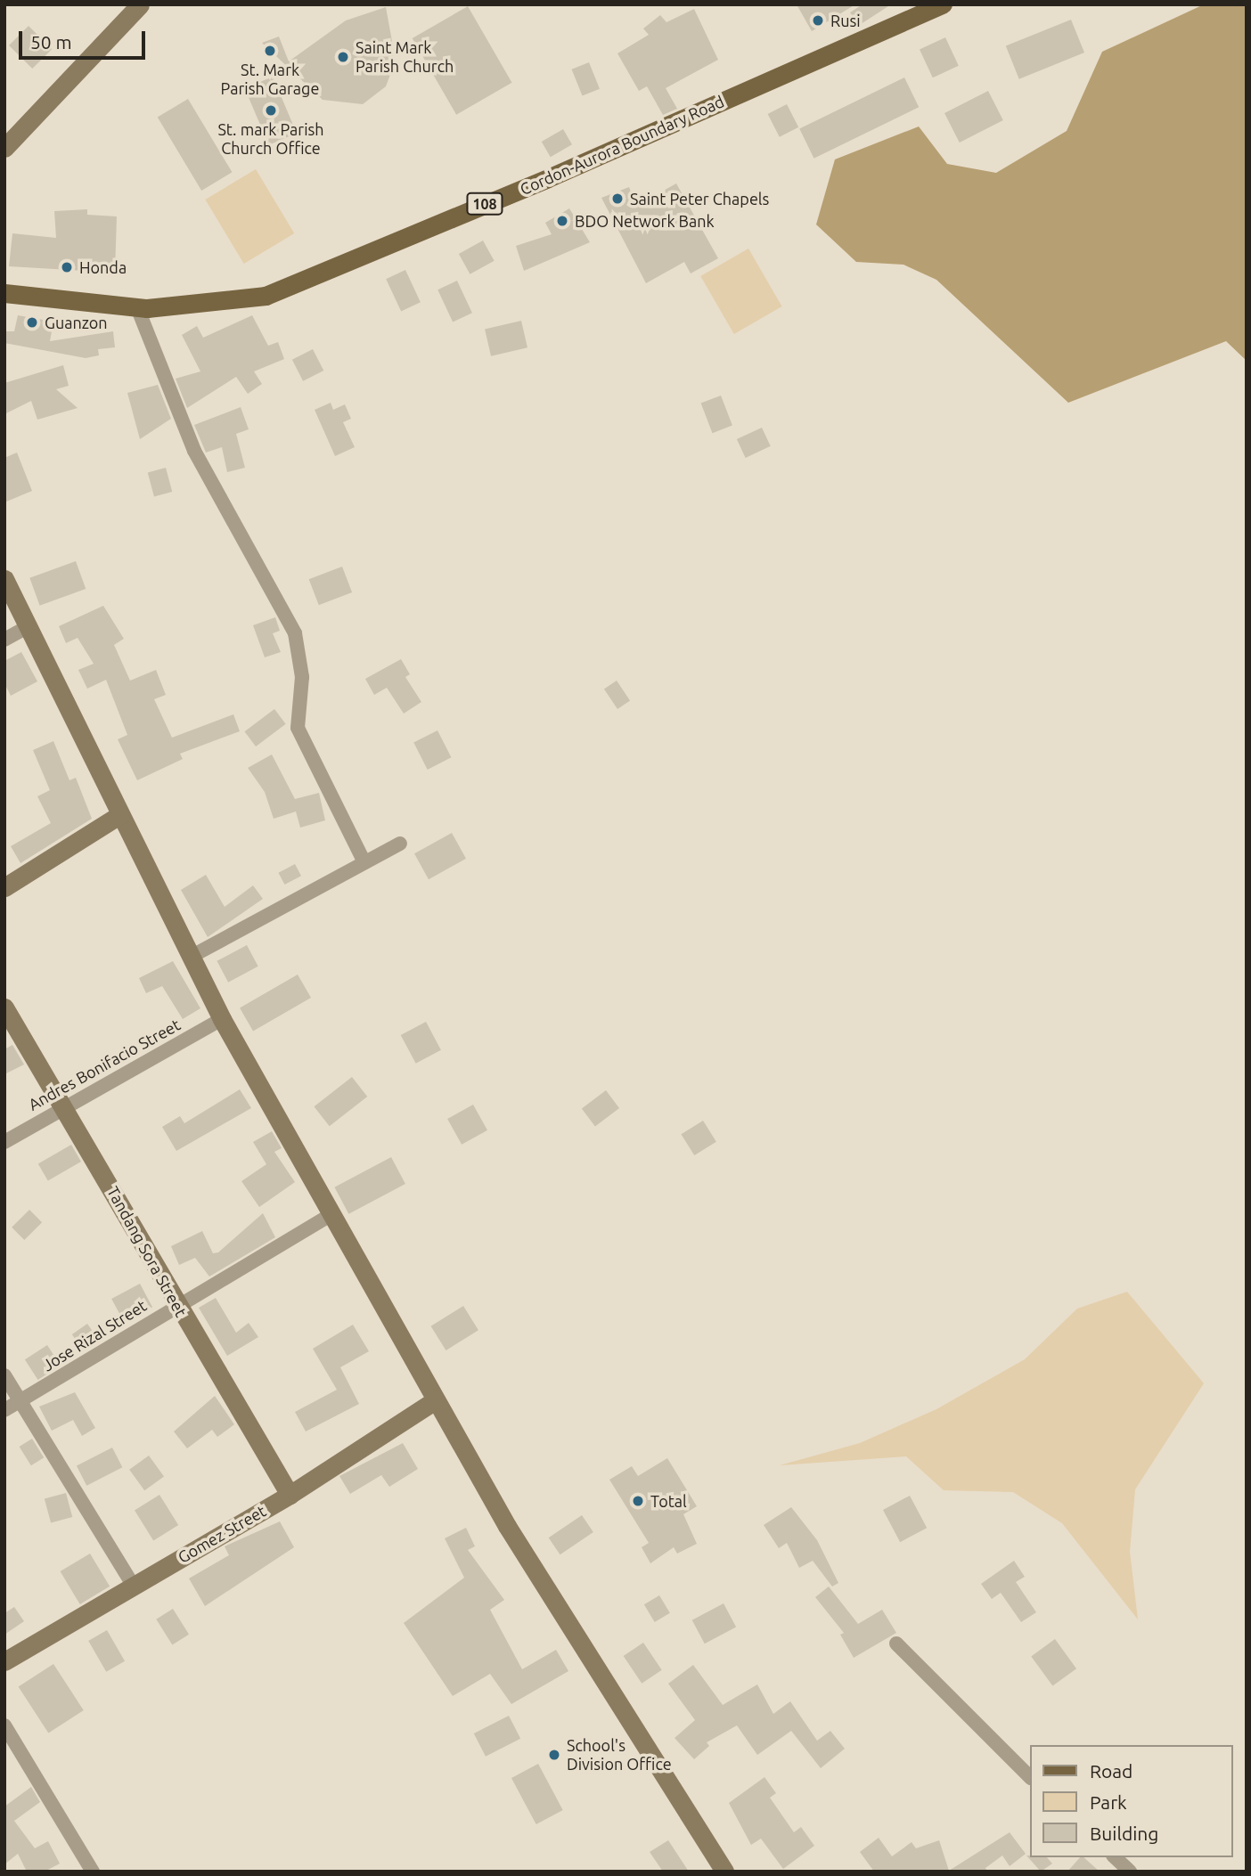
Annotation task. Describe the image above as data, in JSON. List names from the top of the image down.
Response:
{
  "streets": {
    "main road": [
      "Cordon-Aurora Boundary Road",
      "108",
      "Tandang Sora Street",
      "Gomez Street"
    ],
    "street": ["Andres Bonifacio Street", "Jose Rizal Street"]
  },
  "crossings": [
    ["Andres Bonifacio Street", "Tandang Sora Street"],
    ["Tandang Sora Street", "Jose Rizal Street"],
    ["Tandang Sora Street", "Gomez Street"]
  ],
  "places": [
    "Rusi",
    "St. Mark Parish Garage",
    "Saint Mark Parish Church",
    "St. mark Parish Church Office",
    "Saint Peter Chapels",
    "BDO Network Bank",
    "Honda",
    "Guanzon",
    "Total",
    "School's Division Office"
  ],
  "legend": ["Road", "Park", "Building"],
  "scale_bar": "50 m"
}
